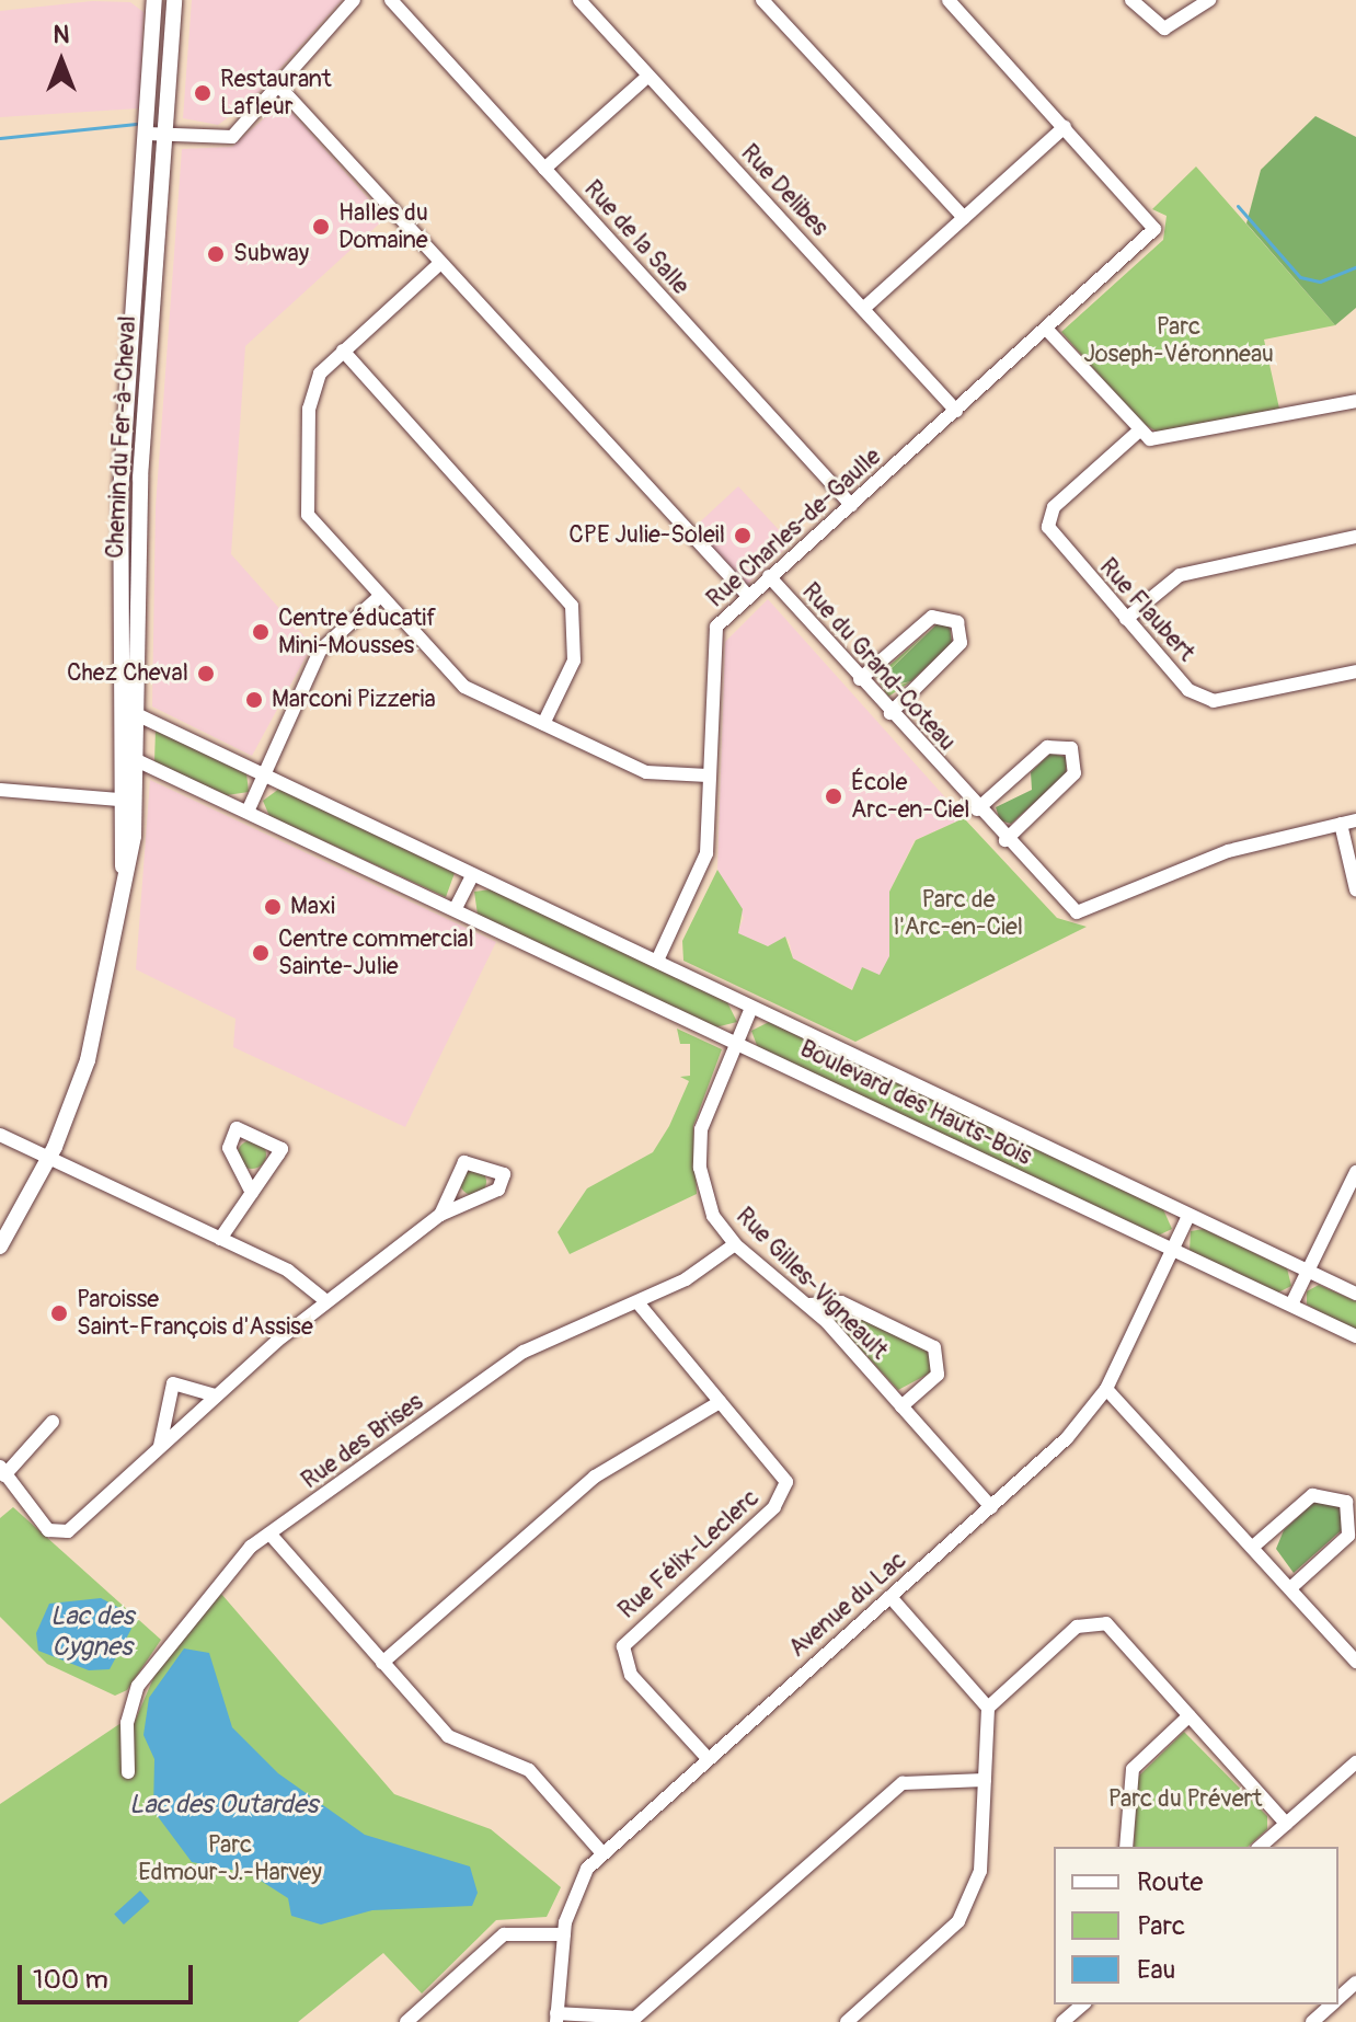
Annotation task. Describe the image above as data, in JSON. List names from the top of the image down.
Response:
{
  "streets": {
    "street": [
      "Rue Delibes",
      "Rue de la Salle",
      "Chemin du Fer-à-Cheval",
      "Rue Charles-de-Gaulle",
      "Rue Flaubert",
      "Rue du Grand-Coteau",
      "Boulevard des Hauts-Bois",
      "Rue Gilles-Vigneault",
      "Rue des Brises",
      "Rue Félix-Leclerc",
      "Avenue du Lac"
    ]
  },
  "crossings": [
    ["Rue Delibes", "Rue Charles-de-Gaulle"],
    ["Rue de la Salle", "Rue Charles-de-Gaulle"],
    ["Chemin du Fer-à-Cheval", "Boulevard des Hauts-Bois"],
    ["Rue Charles-de-Gaulle", "Rue du Grand-Coteau"],
    ["Rue Charles-de-Gaulle", "Boulevard des Hauts-Bois"],
    ["Boulevard des Hauts-Bois", "Rue Gilles-Vigneault"],
    ["Boulevard des Hauts-Bois", "Avenue du Lac"],
    ["Rue Gilles-Vigneault", "Rue des Brises"],
    ["Rue Gilles-Vigneault", "Avenue du Lac"],
    ["Rue des Brises", "Rue Félix-Leclerc"],
    ["Rue Félix-Leclerc", "Avenue du Lac"]
  ],
  "water": ["Lac des Cygnes", "Lac des Outardes"],
  "parks": [
    "Parc Joseph-Véronneau",
    "Parc de l'Arc-en-Ciel",
    "Parc du Prévert",
    "Parc Edmour-J.-Harvey"
  ],
  "places": [
    "Restaurant Lafleur",
    "Halles du Domaine",
    "Subway",
    "CPE Julie-Soleil",
    "Centre éducatif Mini-Mousses",
    "Chez Cheval",
    "Marconi Pizzeria",
    "École Arc-en-Ciel",
    "Maxi",
    "Centre commercial Sainte-Julie",
    "Paroisse Saint-François d'Assise"
  ],
  "legend": ["Route", "Parc", "Eau"],
  "scale_bar": "100 m",
  "north": "top"
}
